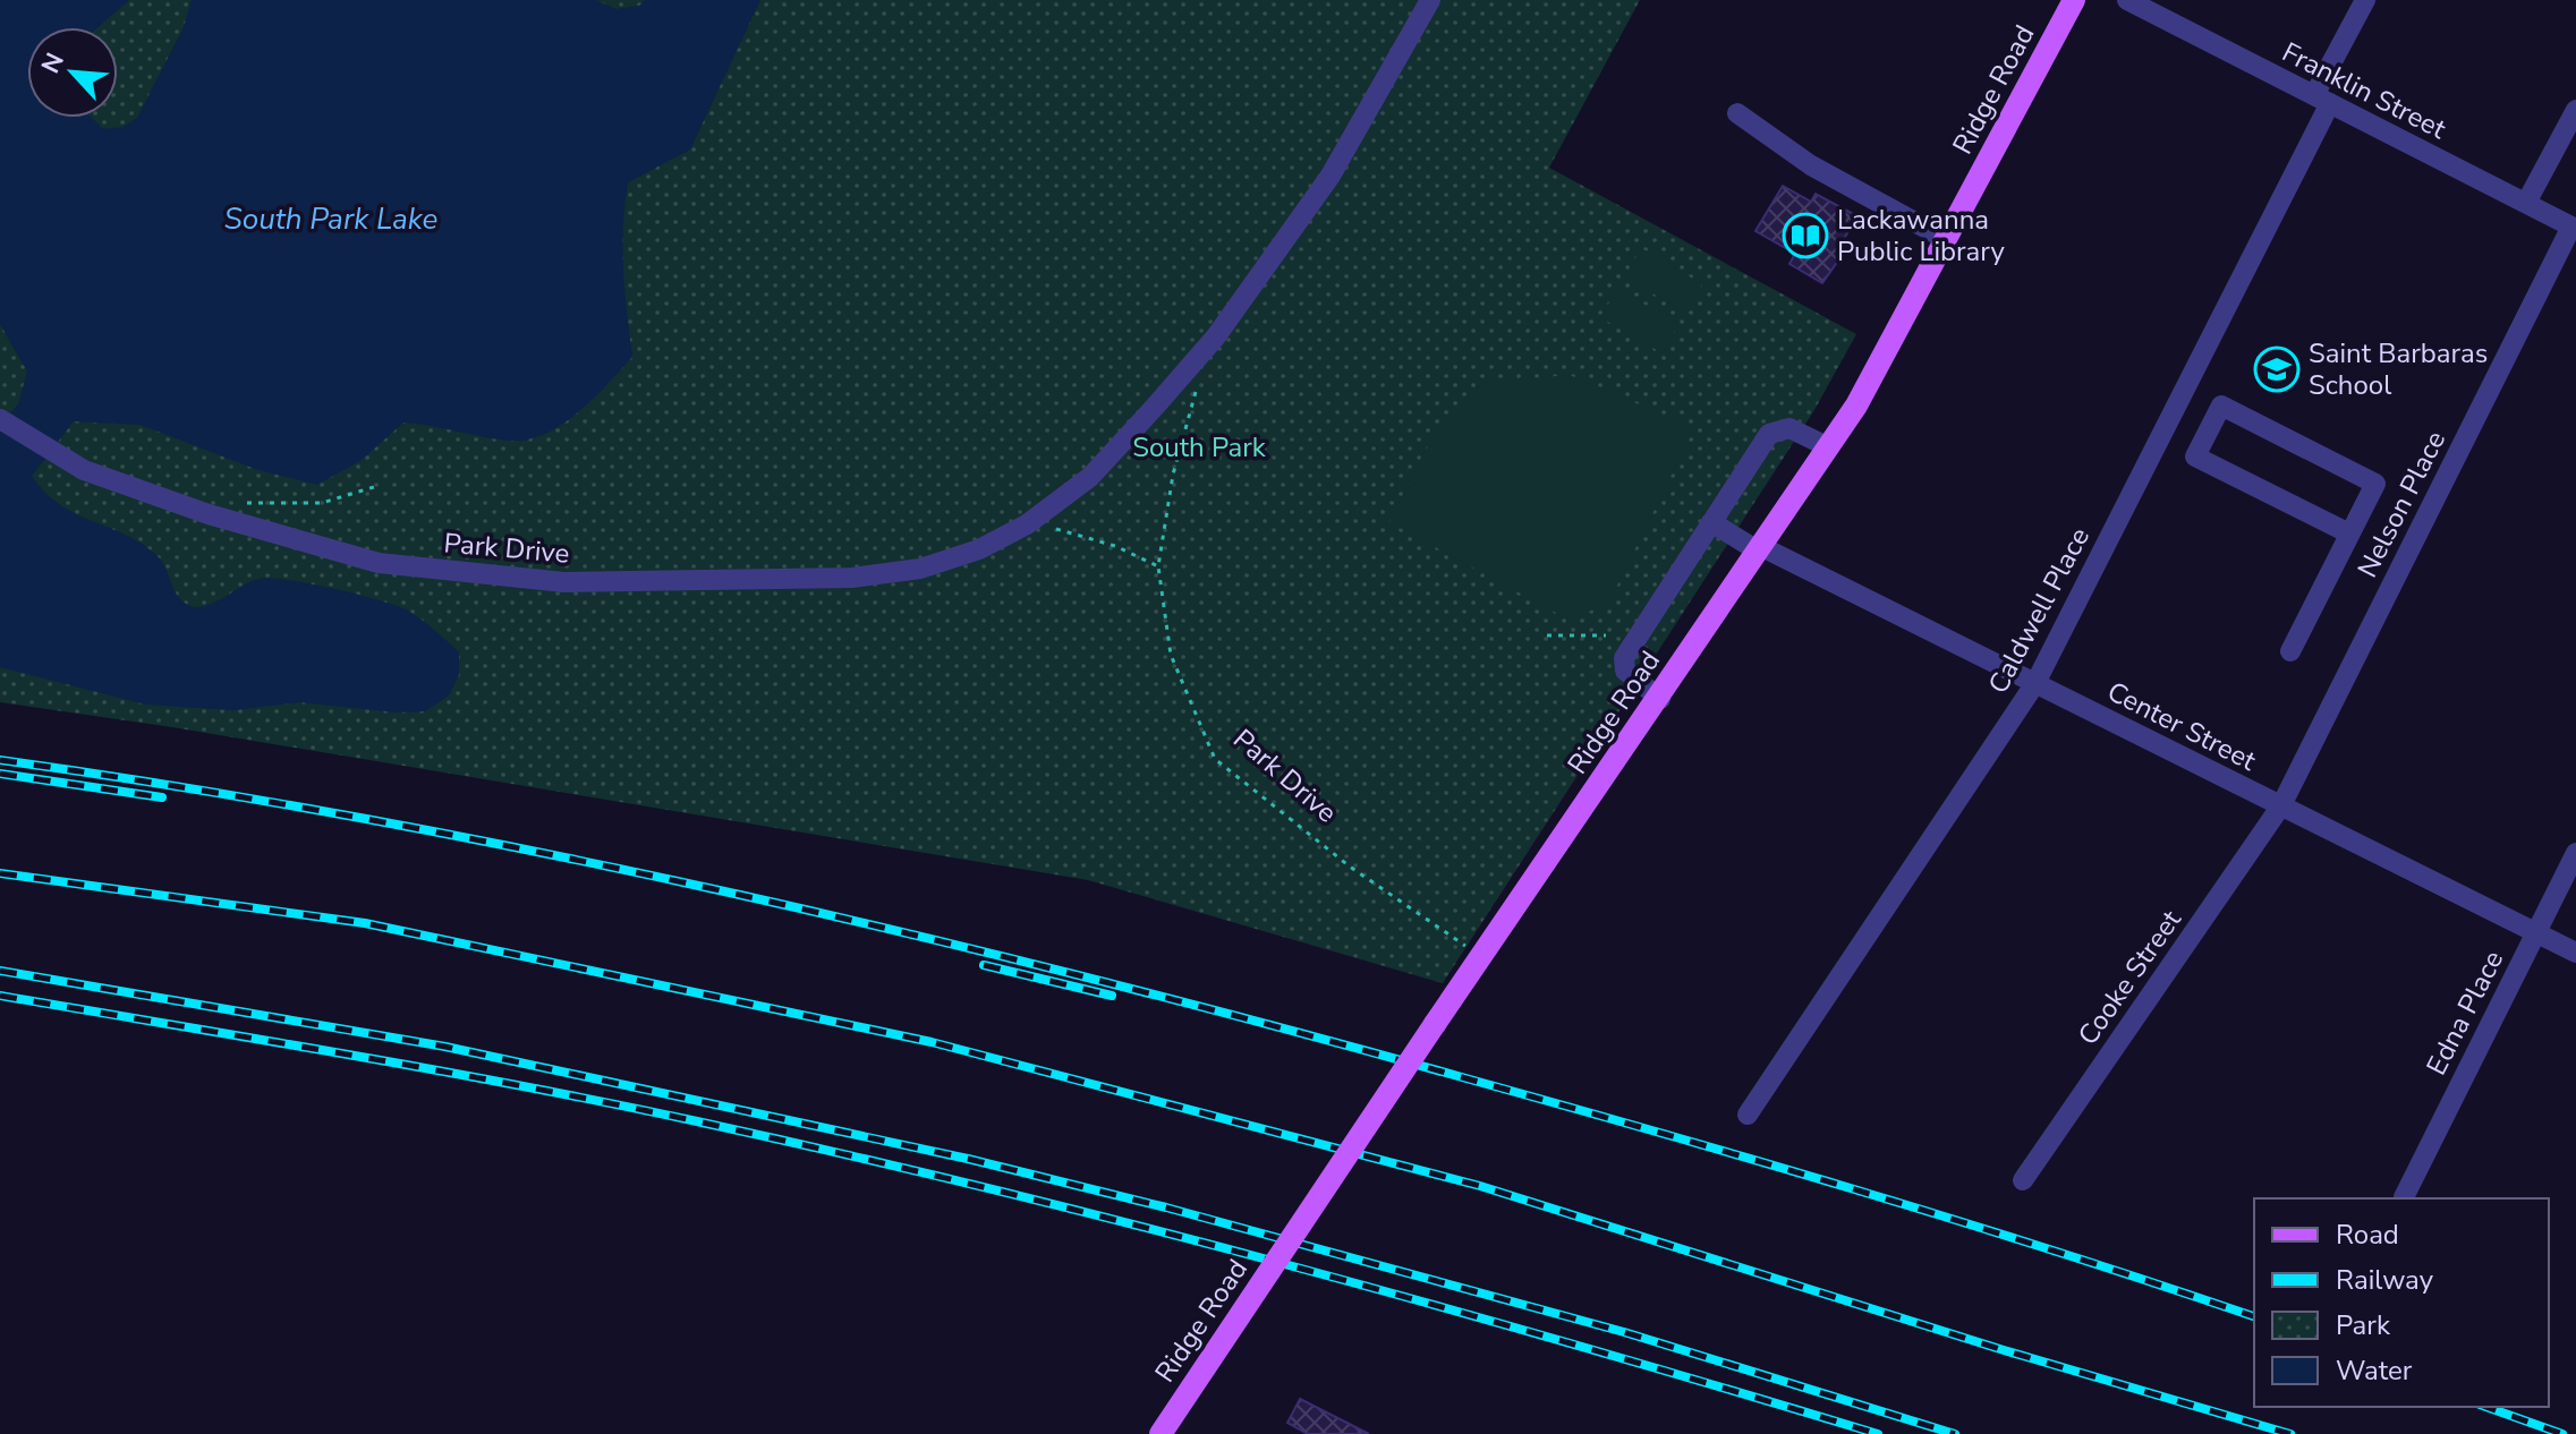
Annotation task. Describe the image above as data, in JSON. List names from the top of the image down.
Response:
{
  "streets": {
    "main road": ["Ridge Road"],
    "street": [
      "Franklin Street",
      "Nelson Place",
      "Park Drive",
      "Caldwell Place",
      "Center Street",
      "Cooke Street",
      "Edna Place"
    ]
  },
  "crossings": [
    ["Ridge Road", "Park Drive"],
    ["Ridge Road", "Center Street"],
    ["Franklin Street", "Nelson Place"],
    ["Franklin Street", "Caldwell Place"],
    ["Nelson Place", "Center Street"],
    ["Nelson Place", "Cooke Street"],
    ["Caldwell Place", "Center Street"],
    ["Center Street", "Cooke Street"],
    ["Center Street", "Edna Place"]
  ],
  "water": ["South Park Lake"],
  "parks": ["South Park"],
  "places": {
    "library": ["Lackawanna Public Library"],
    "school or university": ["Saint Barbaras School"]
  },
  "legend": [
    "Road",
    "Railway",
    "Park",
    "Water"
  ],
  "north": "top left"
}
